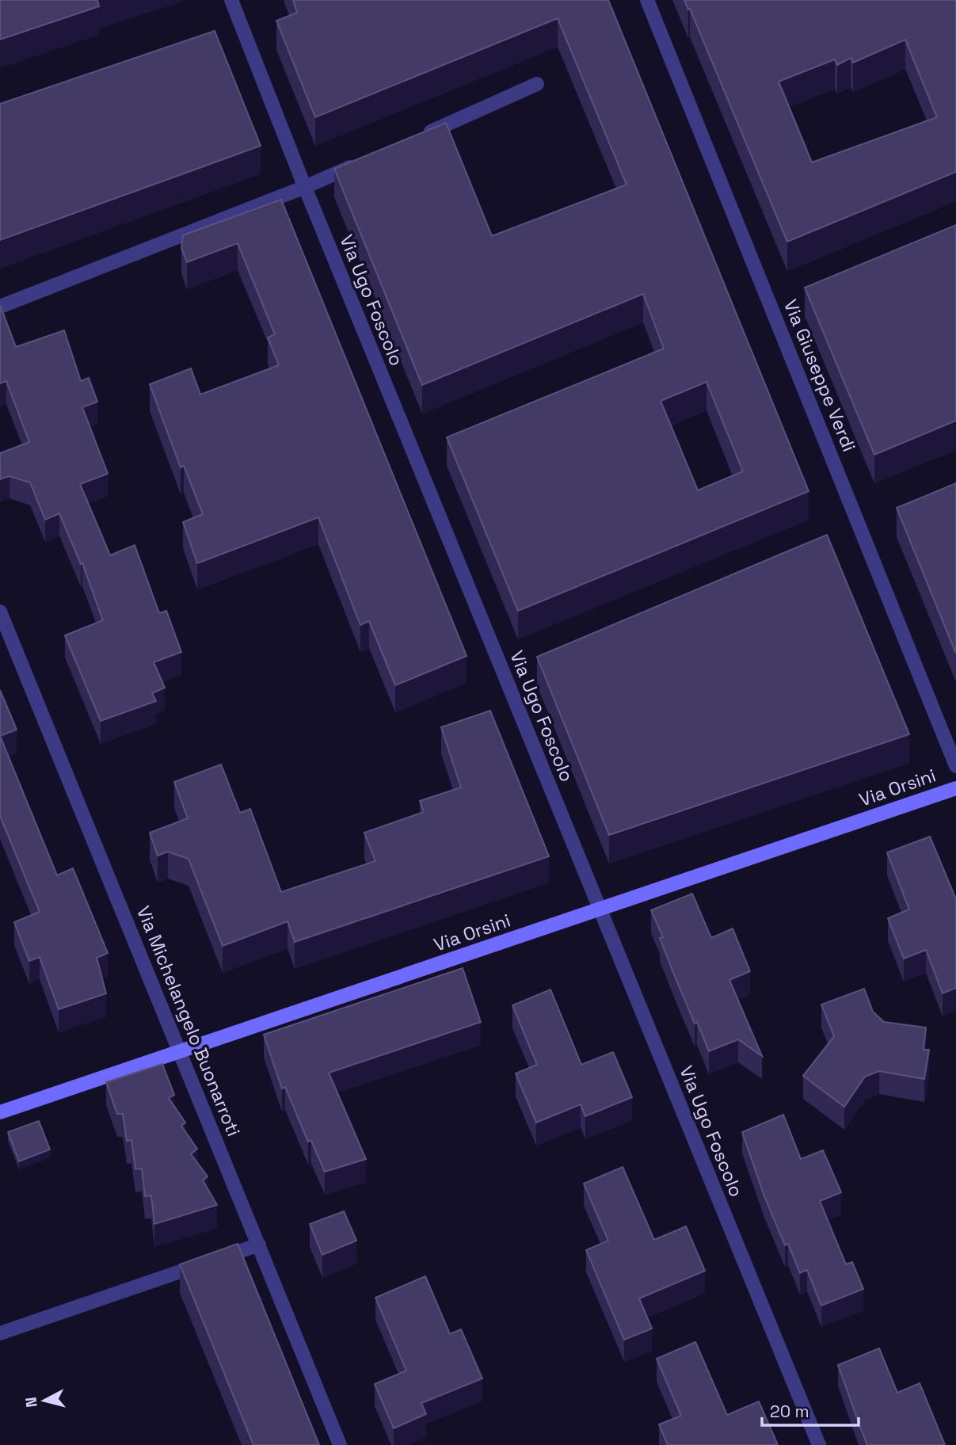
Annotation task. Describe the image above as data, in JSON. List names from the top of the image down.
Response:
{
  "streets": {
    "main road": ["Via Orsini"],
    "street": ["Via Ugo Foscolo", "Via Giuseppe Verdi", "Via Michelangelo Buonarroti"]
  },
  "crossings": [
    ["Via Ugo Foscolo", "Via Orsini"],
    ["Via Orsini", "Via Michelangelo Buonarroti"]
  ],
  "scale_bar": "20 m",
  "north": "left"
}
